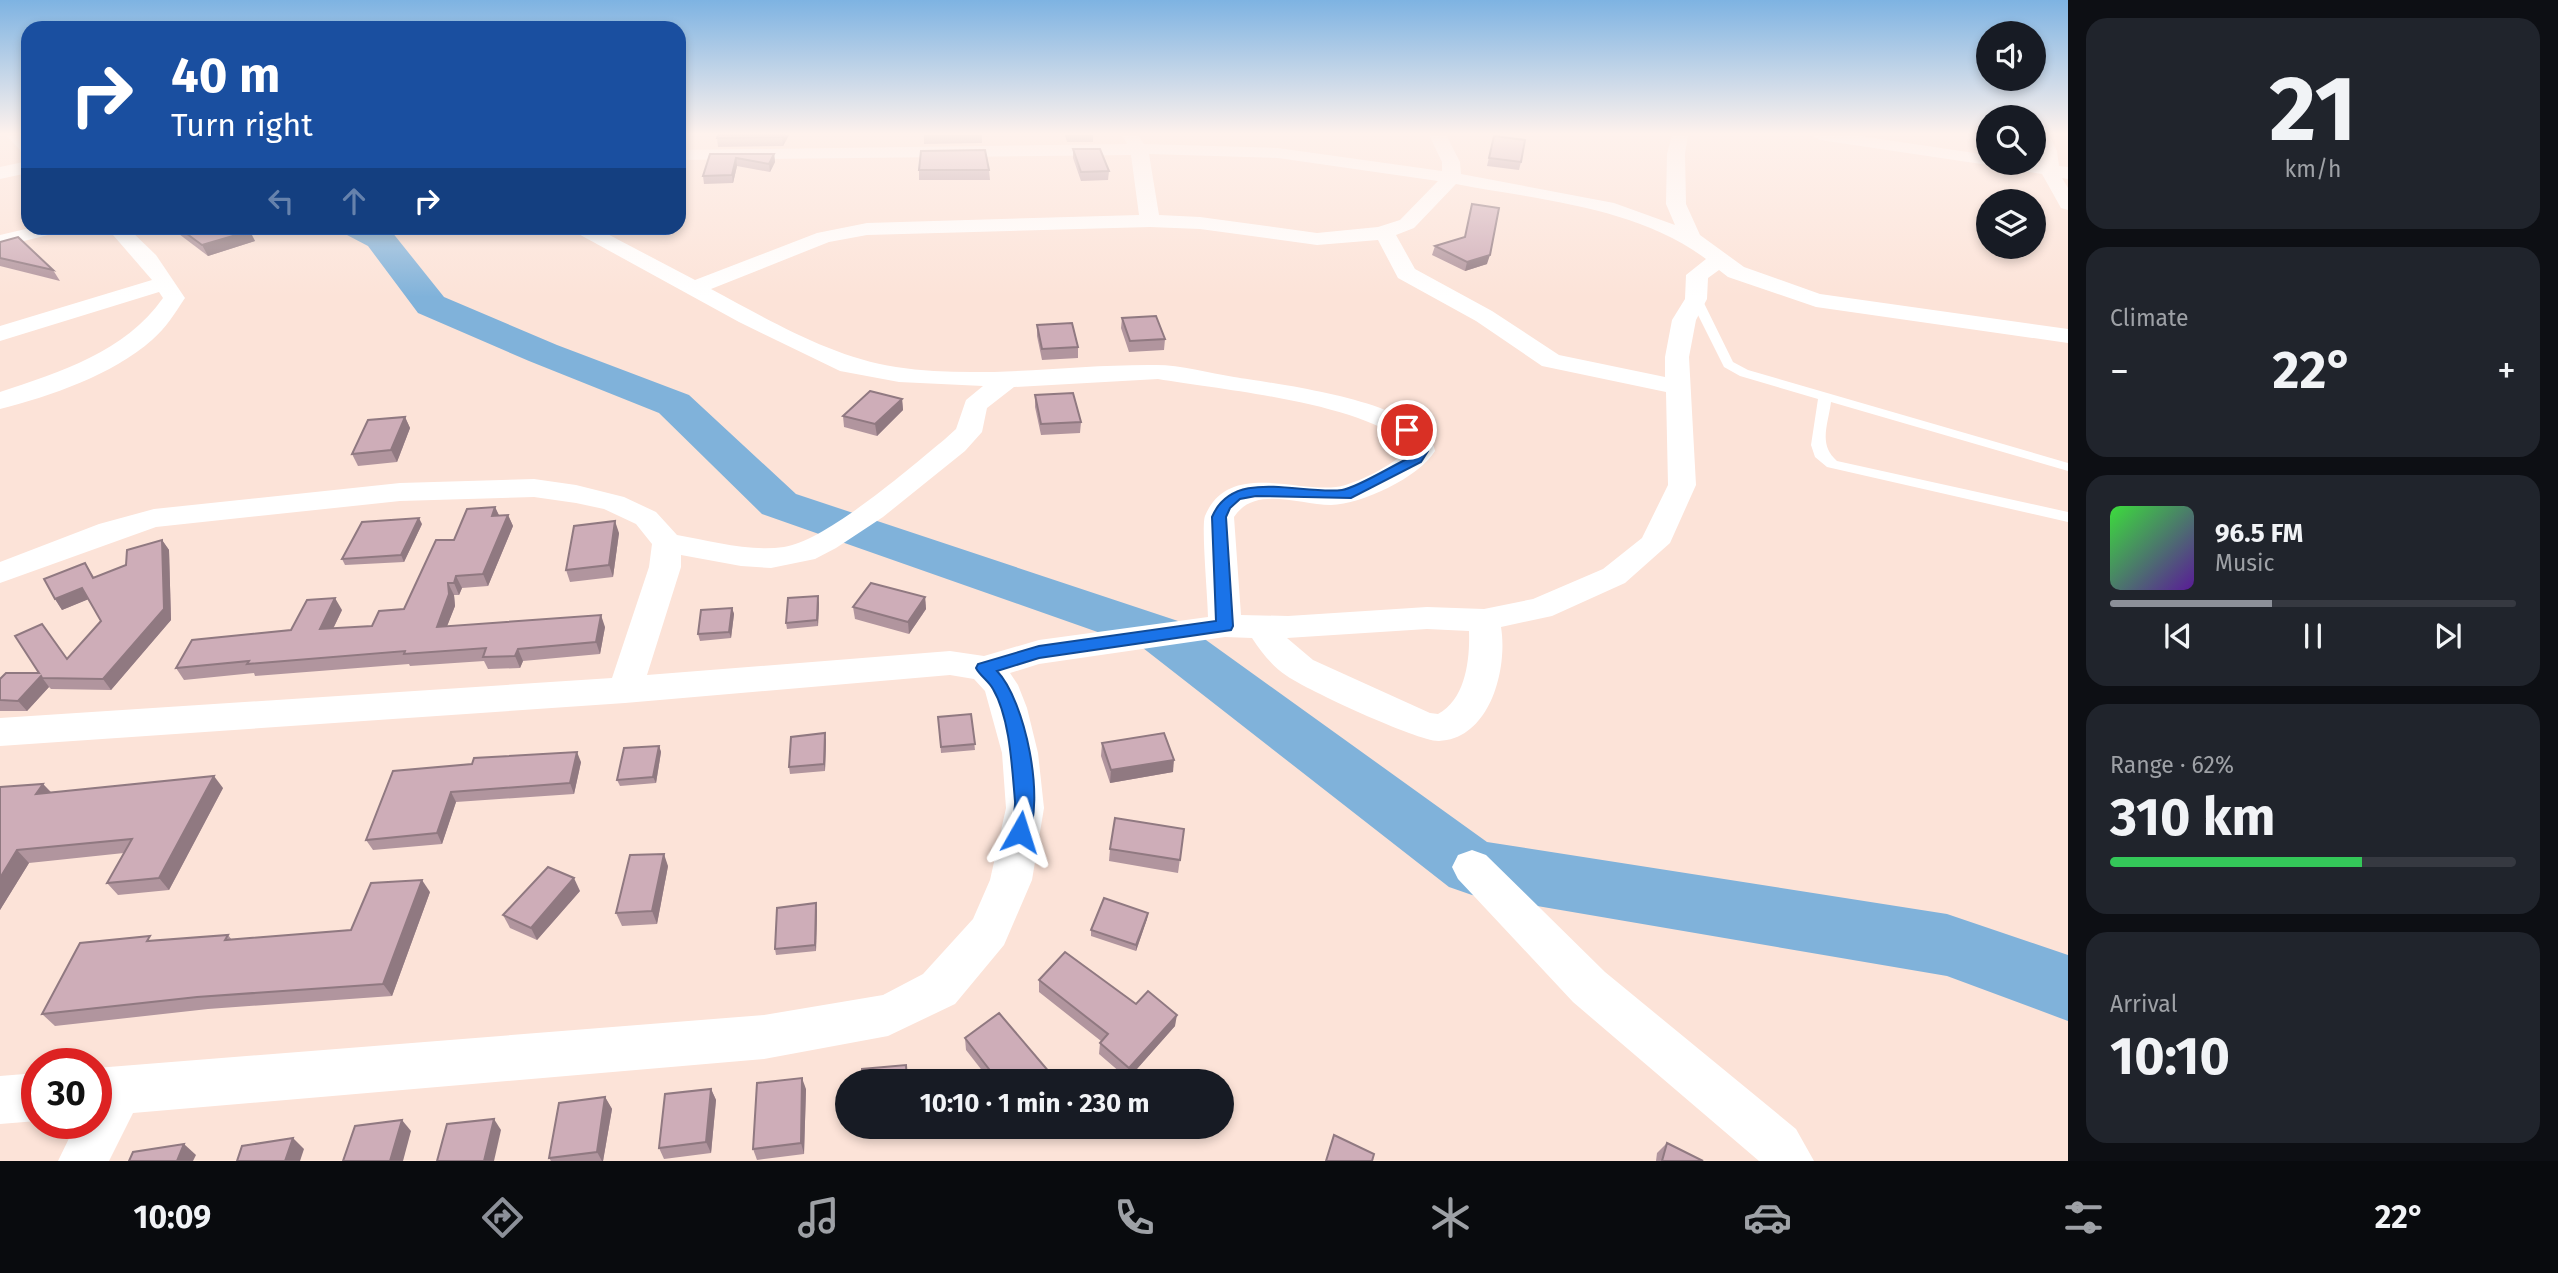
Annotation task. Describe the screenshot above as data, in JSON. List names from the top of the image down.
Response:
{
  "page": {
    "tile": [
      ["21", "km/h"],
      "Climate",
      ["Range · 62%", "310 km"],
      ["Arrival", "10:10"]
    ],
    "turn": ["40 m", "Turn right"],
    "heat": ["−", "22°", "+"],
    "song": ["96.5 FM", "Music"],
    "limit": "30",
    "trip": "10:10 · 1 min · 230 m",
    "tabs": ["10:09", "22°"]
  }
}
